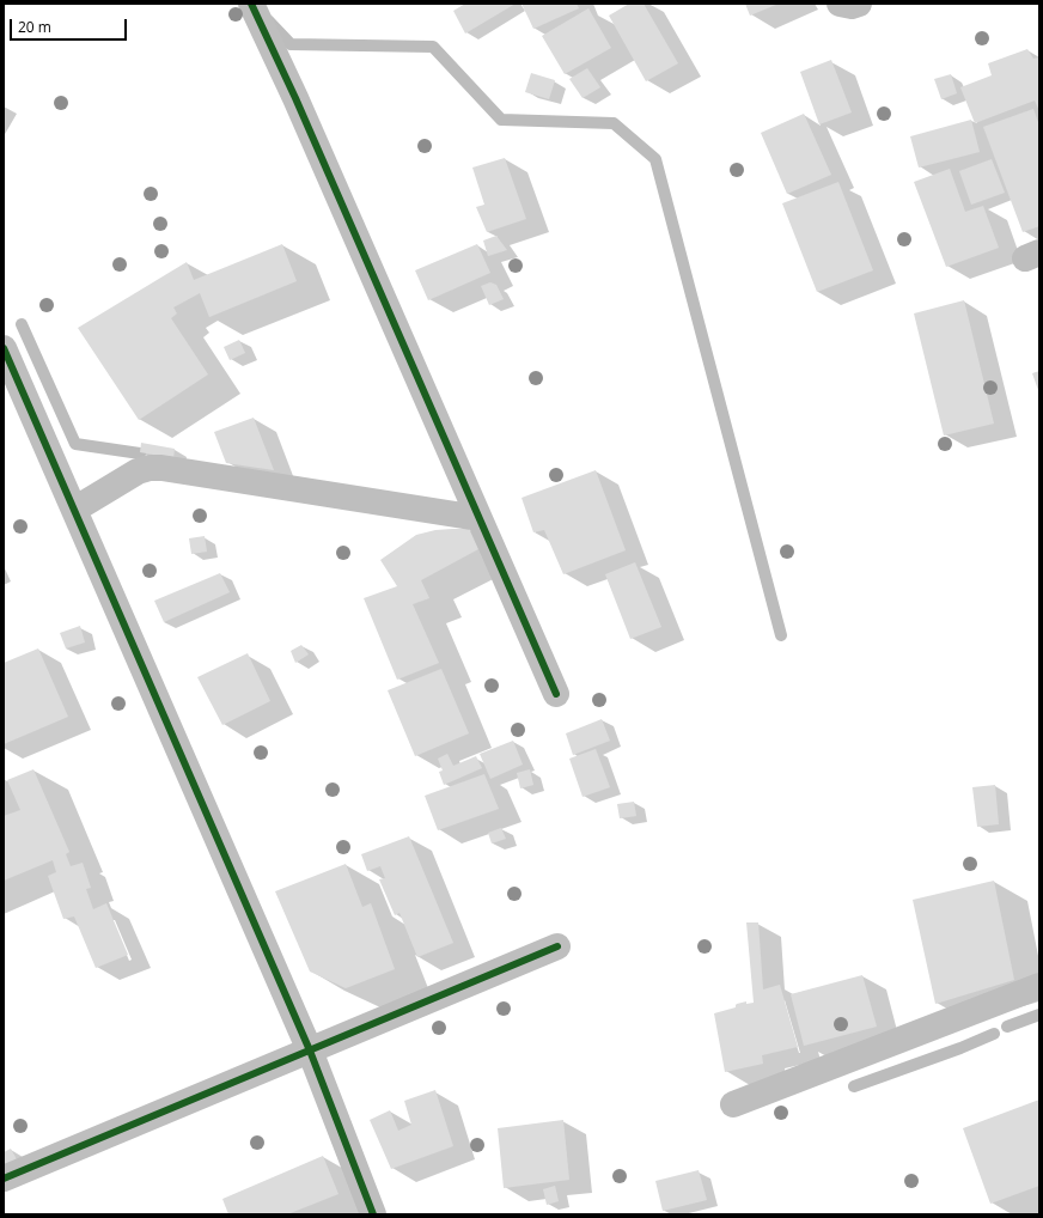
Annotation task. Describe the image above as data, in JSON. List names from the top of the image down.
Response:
{
  "scale_bar": "20 m"
}
